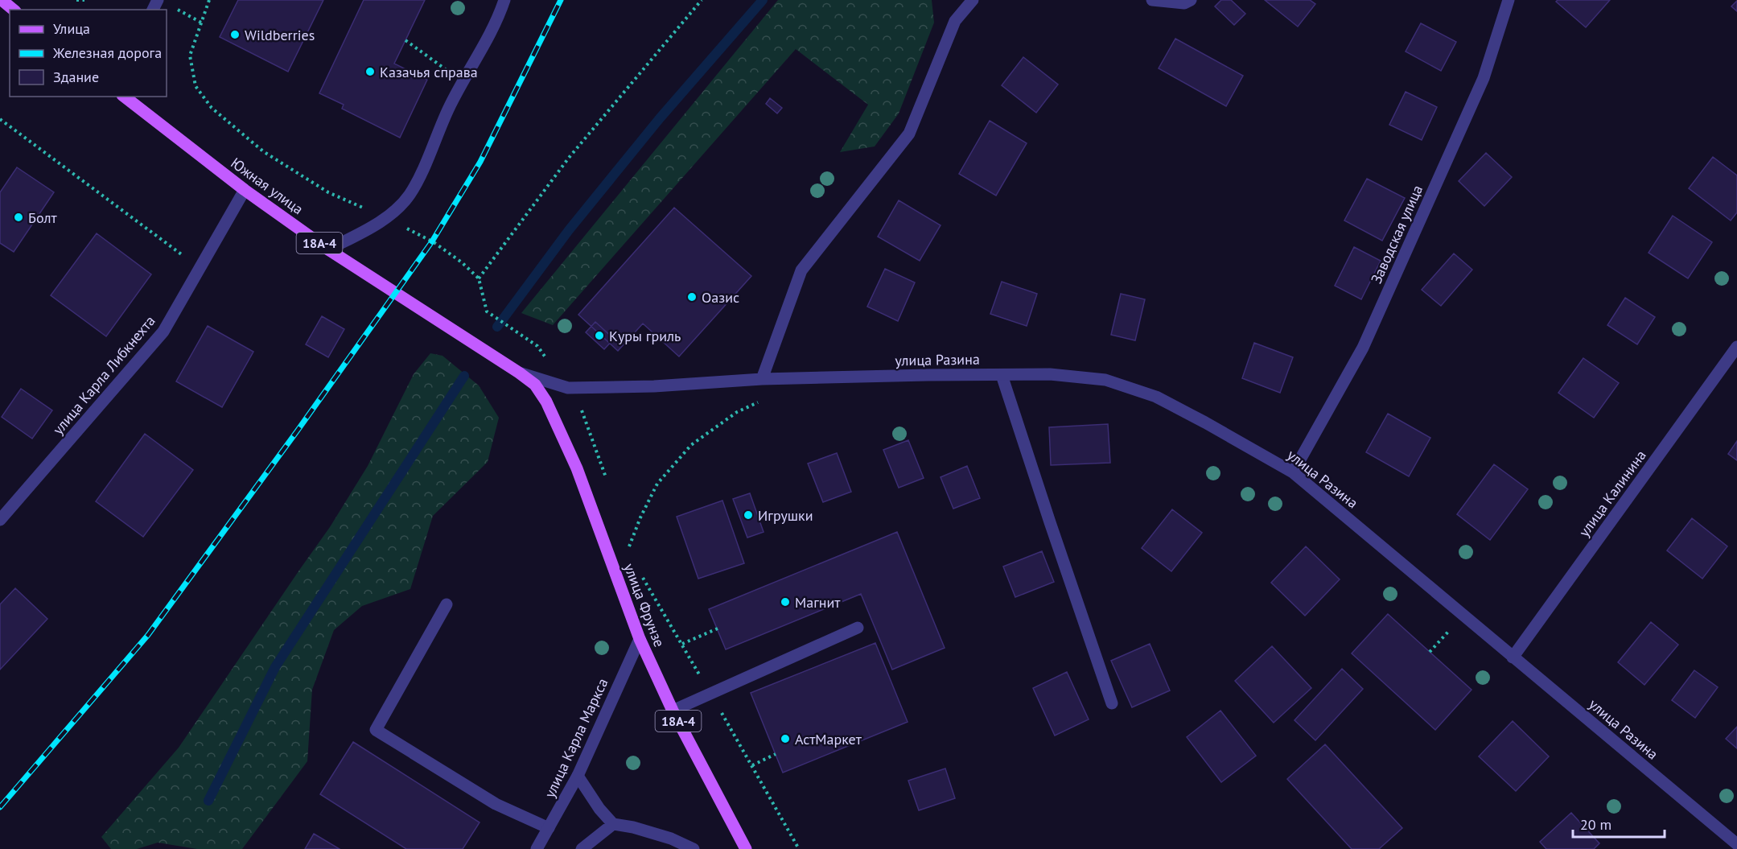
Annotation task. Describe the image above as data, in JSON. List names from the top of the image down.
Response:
{
  "streets": {
    "main road": ["Южная улица", "18А-4", "улица Фрунзе"],
    "street": [
      "Заводская улица",
      "улица Разина",
      "улица Карла Либкнехта",
      "улица Калинина",
      "улица Карла Маркса"
    ]
  },
  "crossings": [
    ["Южная улица", "улица Разина"],
    ["Южная улица", "улица Карла Либкнехта"],
    ["Южная улица", "улица Фрунзе"],
    ["Заводская улица", "улица Разина"],
    ["улица Разина", "улица Калинина"],
    ["улица Разина", "улица Фрунзе"],
    ["улица Фрунзе", "улица Карла Маркса"]
  ],
  "places": [
    "Wildberries",
    "Казачья справа",
    "Болт",
    "Оазис",
    "Куры гриль",
    "Игрушки",
    "Магнит",
    "АстМаркет"
  ],
  "legend": ["Улица", "Железная дорога", "Здание"],
  "scale_bar": "20 m"
}
